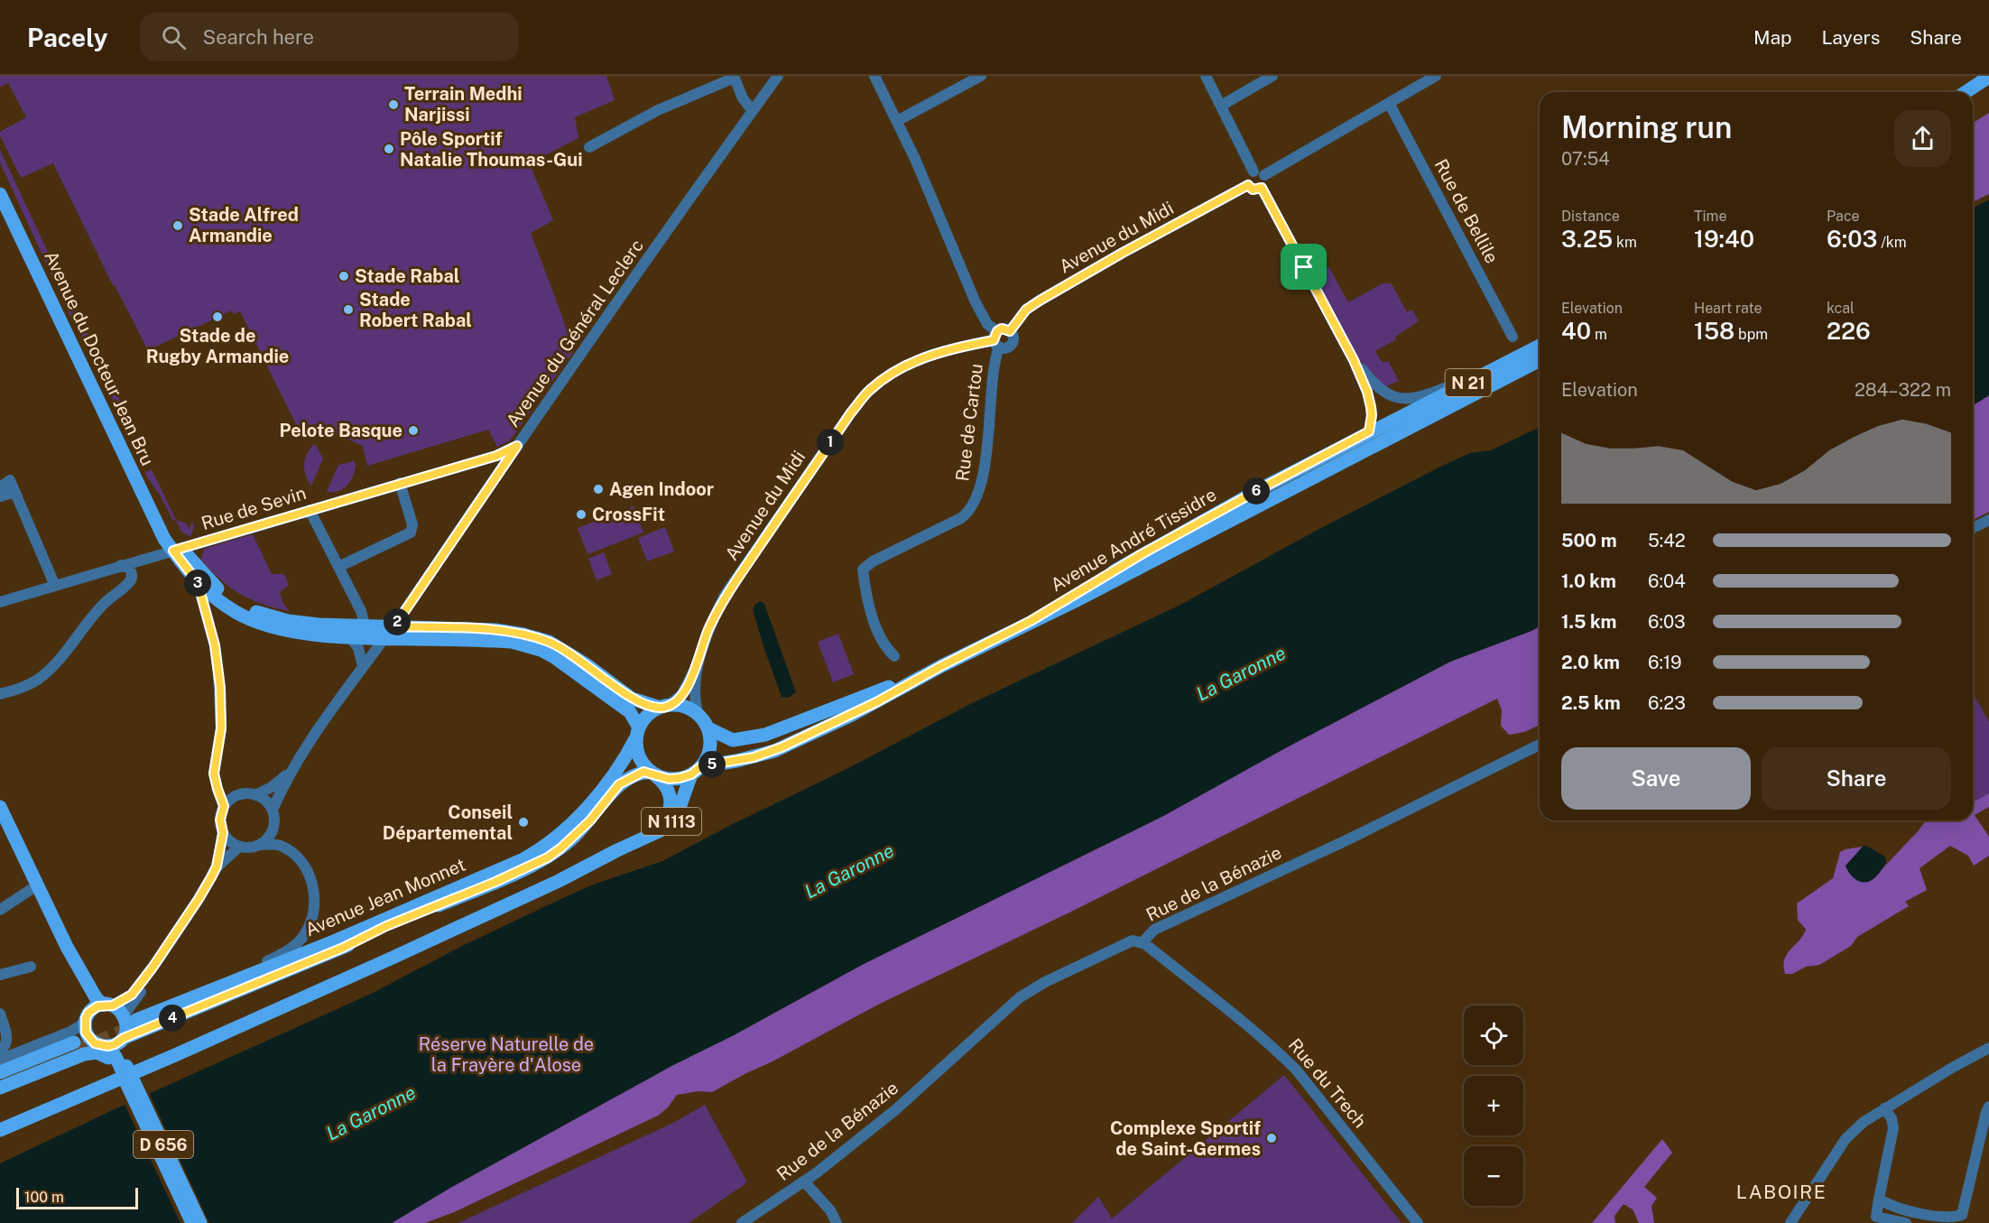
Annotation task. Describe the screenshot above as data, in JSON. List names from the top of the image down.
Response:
{
  "streets": {
    "main road": [
      "Avenue du Docteur Jean Bru",
      "N 21",
      "Avenue André Tissidre",
      "N 1113",
      "Avenue Jean Monnet",
      "D 656"
    ],
    "street": [
      "Rue de Bellile",
      "Avenue du Midi",
      "Avenue du Général Leclerc",
      "Rue de Cartou",
      "Rue de Sevin",
      "Rue de la Bénazie",
      "Rue du Trech"
    ]
  },
  "crossings": [
    ["Avenue du Midi", "Rue de Cartou"],
    ["Avenue du Midi", "Avenue André Tissidre"],
    ["Avenue du Midi", "N 1113"],
    ["Avenue du Midi", "Avenue Jean Monnet"],
    ["Avenue du Général Leclerc", "Rue de Sevin"],
    ["Avenue du Docteur Jean Bru", "Rue de Sevin"],
    ["Avenue André Tissidre", "N 1113"],
    ["Avenue André Tissidre", "Avenue Jean Monnet"],
    ["N 1113", "Avenue Jean Monnet"],
    ["Rue de la Bénazie", "Rue du Trech"],
    ["Avenue Jean Monnet", "D 656"]
  ],
  "districts": ["LABOIRE"],
  "water": ["La Garonne"],
  "parks": ["Réserve Naturelle de la Frayère d'Alose"],
  "places": [
    "Terrain Medhi Narjissi",
    "Pôle Sportif Natalie Thoumas-Gui",
    "Stade Alfred Armandie",
    "Stade Rabal",
    "Stade Robert Rabal",
    "Stade de Rugby Armandie",
    "Pelote Basque",
    "Agen Indoor",
    "CrossFit",
    "Conseil Départemental",
    "Complexe Sportif de Saint-Germes"
  ],
  "scale_bar": "100 m",
  "page": {
    "header": "Pacely",
    "search": "Search here",
    "nav": ["Map", "Layers", "Share"],
    "heading": ["Morning run", "07:54"],
    "stats": [
      ["Distance", "3.25 km"],
      ["Time", "19:40"],
      ["Pace", "6:03 /km"],
      ["Elevation", "40 m"],
      ["Heart rate", "158 bpm"],
      ["kcal", "226"]
    ],
    "chart": ["Elevation", "284–322 m"],
    "pins": [
      "1",
      "6",
      "3",
      "2",
      "5",
      "4"
    ],
    "list": [
      {
        "name": "500 m",
        "note": "5:42"
      },
      {
        "name": "1.0 km",
        "note": "6:04"
      },
      {
        "name": "1.5 km",
        "note": "6:03"
      },
      {
        "name": "2.0 km",
        "note": "6:19"
      },
      {
        "name": "2.5 km",
        "note": "6:23"
      }
    ],
    "buttons": ["Save", "Share"],
    "map_buttons": ["+", "−"],
    "scale": "100 m"
  }
}
